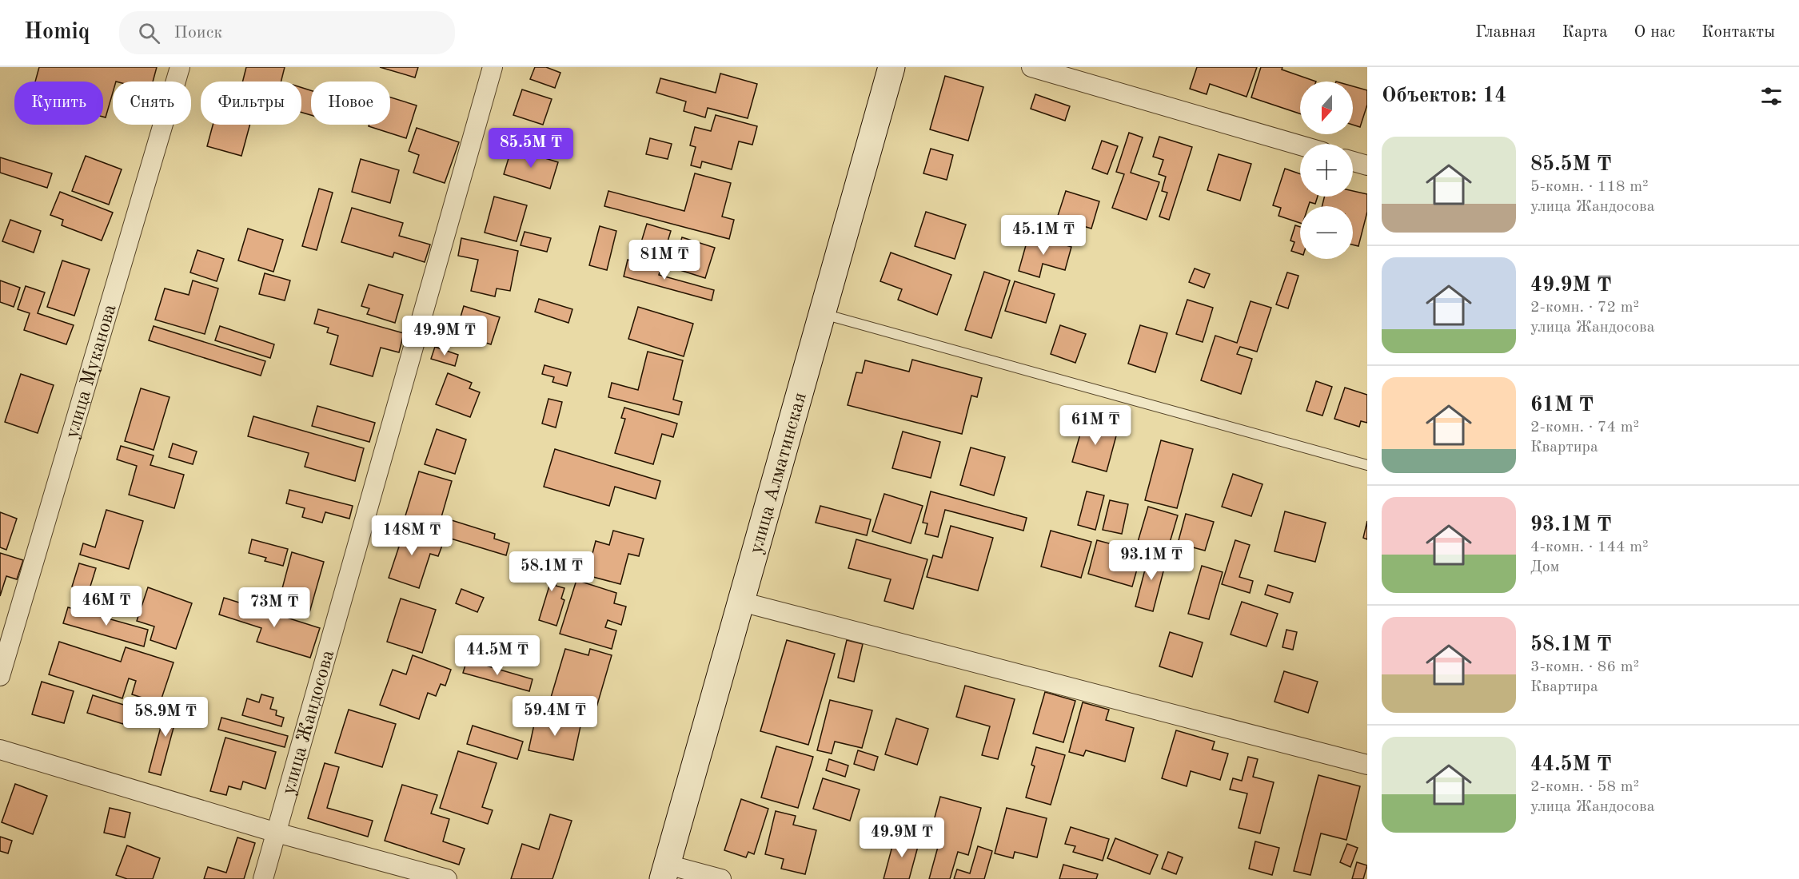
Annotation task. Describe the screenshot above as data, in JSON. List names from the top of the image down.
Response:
{
  "streets": {
    "street": ["улица Муканова", "улица Алматинская", "улица Жандосова"]
  },
  "north": "bottom",
  "page": {
    "header": "Homiq",
    "search": "Поиск",
    "nav": [
      "Главная",
      "Карта",
      "О нас",
      "Контакты"
    ],
    "heading": "Объектов: 14",
    "map_buttons": ["+", "−"],
    "chip": [
      "Купить",
      "Снять",
      "Фильтры",
      "Новое"
    ],
    "list": [
      {
        "name": "85.5M ₸",
        "note": "5-комн. · 118 m² · улица Жандосова"
      },
      {
        "name": "49.9M ₸",
        "note": "2-комн. · 72 m² · улица Жандосова"
      },
      {
        "name": "61M ₸",
        "note": "2-комн. · 74 m² · Квартира"
      },
      {
        "name": "93.1M ₸",
        "note": "4-комн. · 144 m² · Дом"
      },
      {
        "name": "58.1M ₸",
        "note": "3-комн. · 86 m² · Квартира"
      },
      {
        "name": "44.5M ₸",
        "note": "2-комн. · 58 m² · улица Жандосова"
      }
    ],
    "price": [
      "85.5M ₸",
      "45.1M ₸",
      "81M ₸",
      "49.9M ₸",
      "61M ₸",
      "148M ₸",
      "93.1M ₸",
      "58.1M ₸",
      "46M ₸",
      "73M ₸",
      "44.5M ₸",
      "59.4M ₸",
      "58.9M ₸",
      "49.9M ₸"
    ]
  }
}
